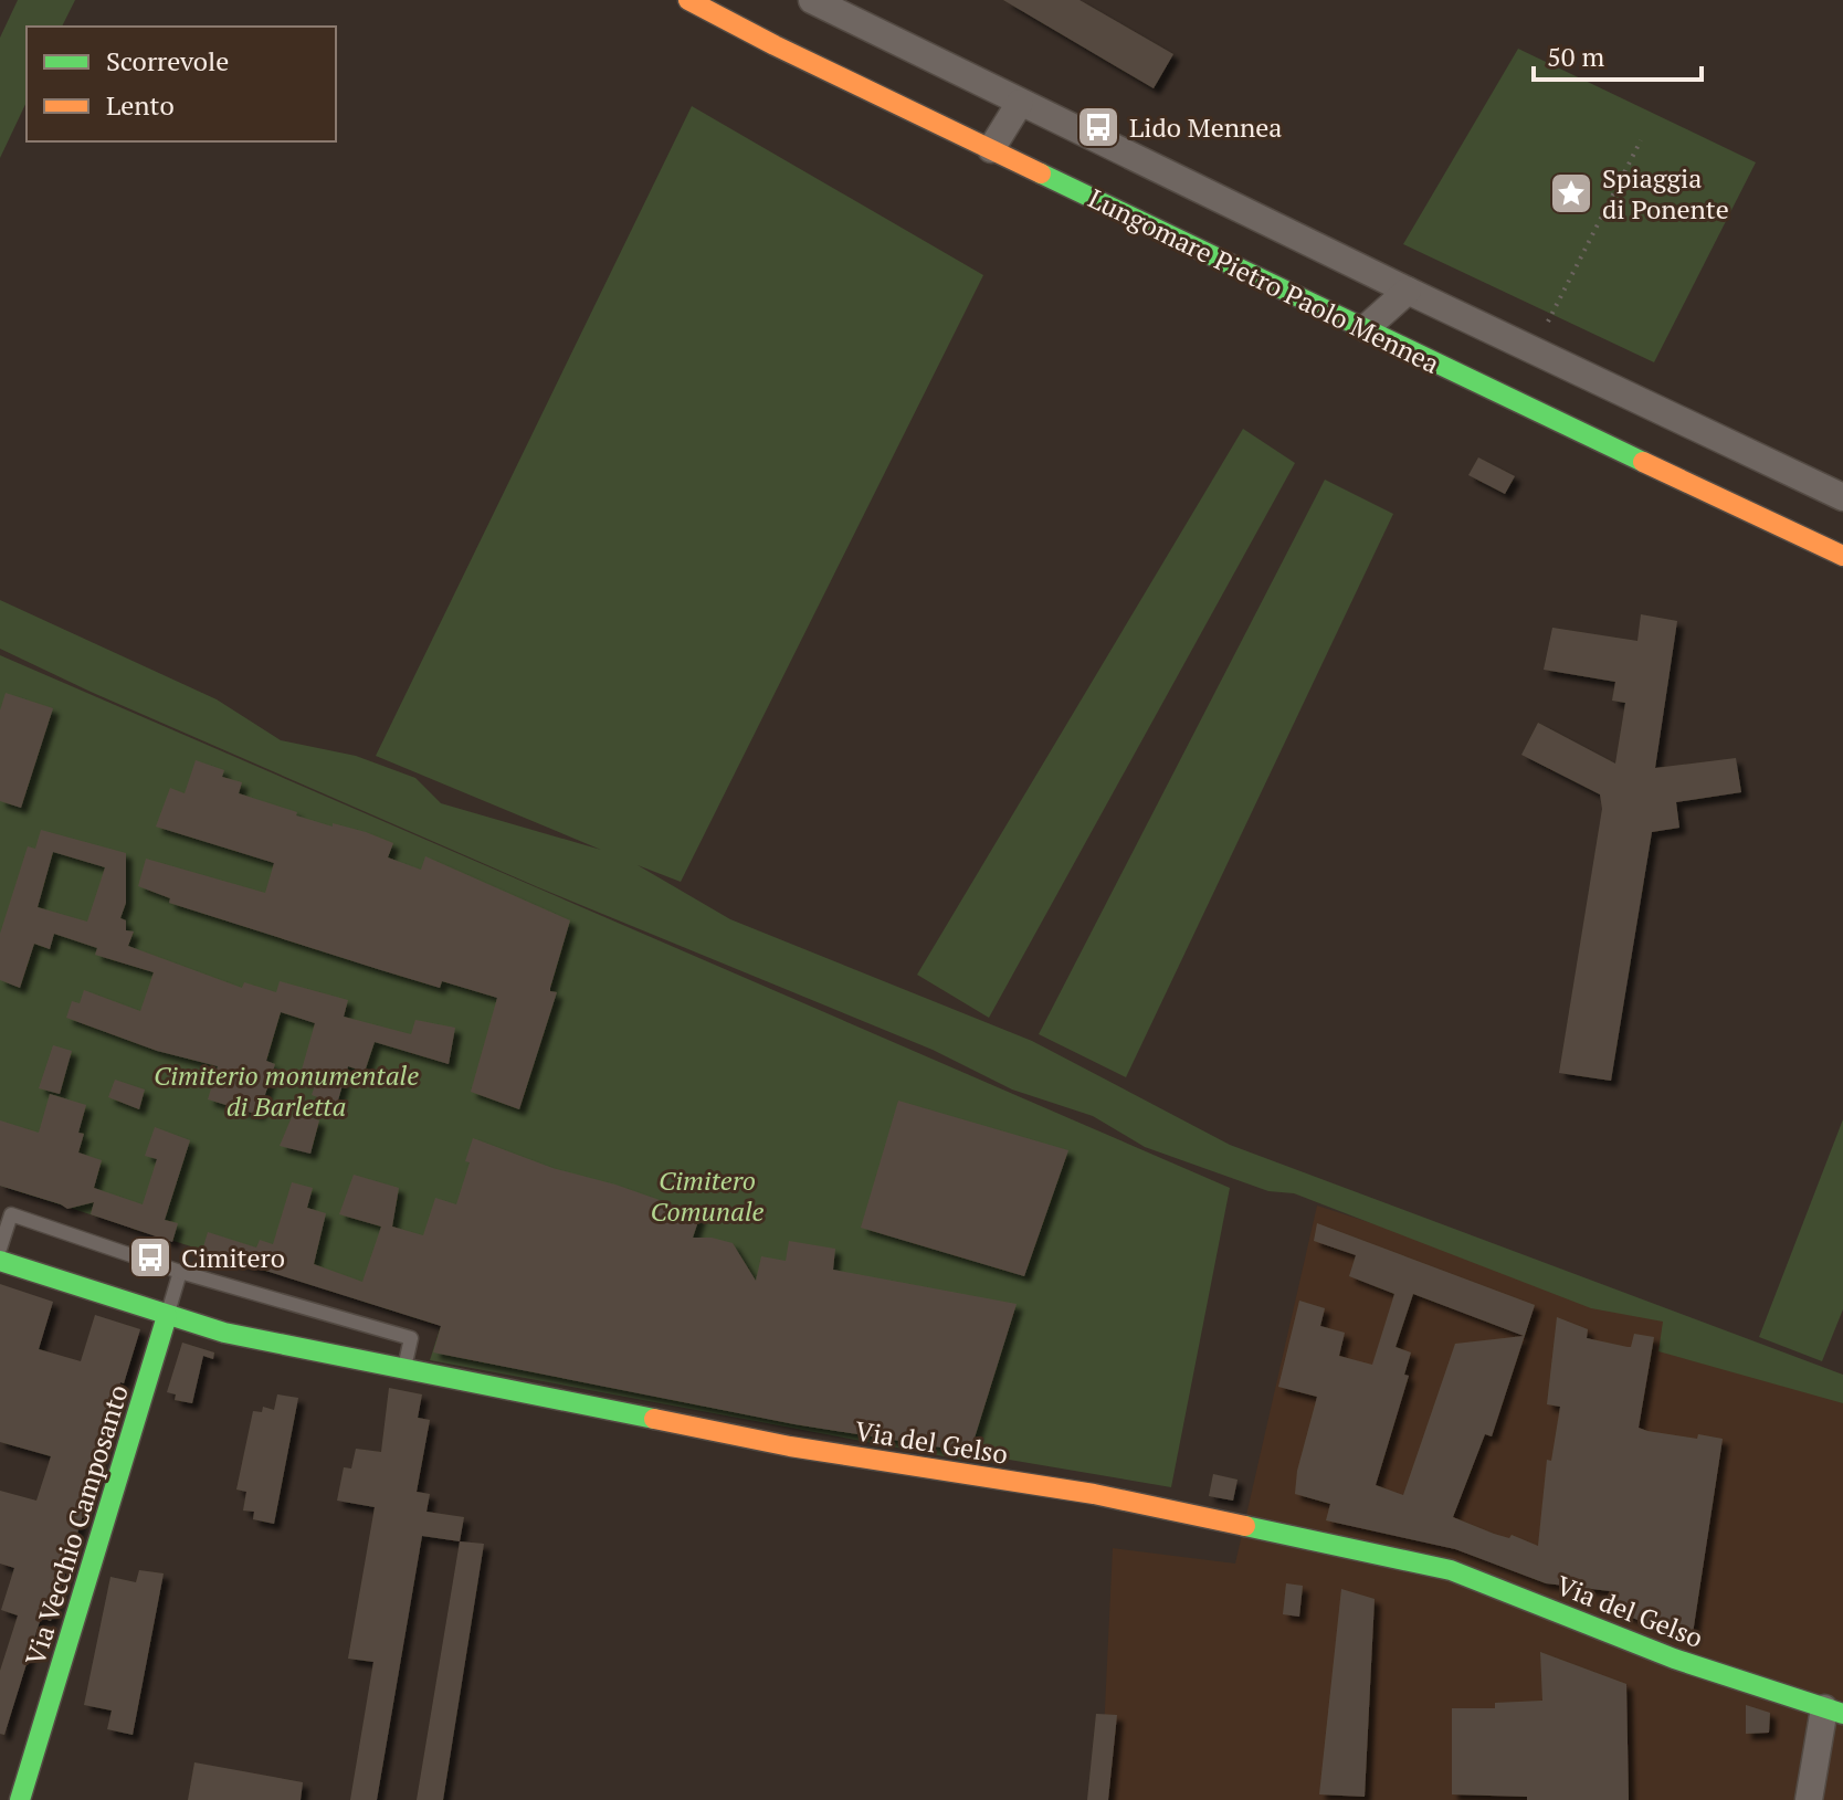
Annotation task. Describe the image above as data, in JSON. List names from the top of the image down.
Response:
{
  "streets": {
    "street": ["Lungomare Pietro Paolo Mennea", "Via del Gelso", "Via Vecchio Camposanto"]
  },
  "crossings": [
    ["Via del Gelso", "Via Vecchio Camposanto"]
  ],
  "parks": ["Cimiterio monumentale di Barletta", "Cimitero Comunale"],
  "places": {
    "bus stop": ["Lido Mennea", "Cimitero"],
    "place": ["Spiaggia di Ponente"]
  },
  "legend": ["Scorrevole", "Lento"],
  "scale_bar": "50 m"
}
